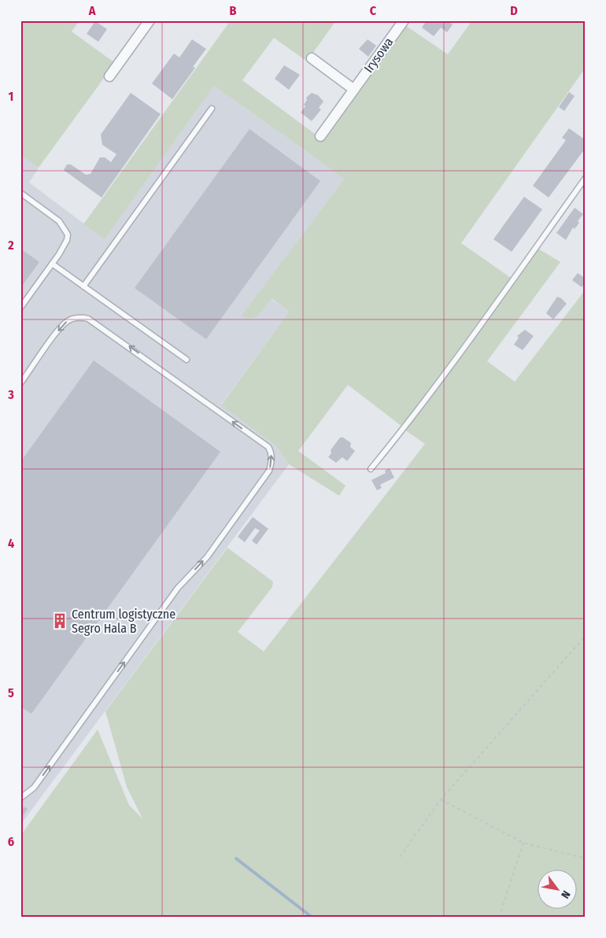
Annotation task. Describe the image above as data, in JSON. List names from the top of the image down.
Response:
{
  "streets": {
    "street": ["Irysowa"]
  },
  "places": {
    "building": ["Centrum logistyczne Segro Hala B"]
  },
  "north": "bottom right",
  "grid": {
    "columns": [
      "A",
      "B",
      "C",
      "D"
    ],
    "rows": [
      "1",
      "2",
      "3",
      "4",
      "5",
      "6"
    ]
  }
}
